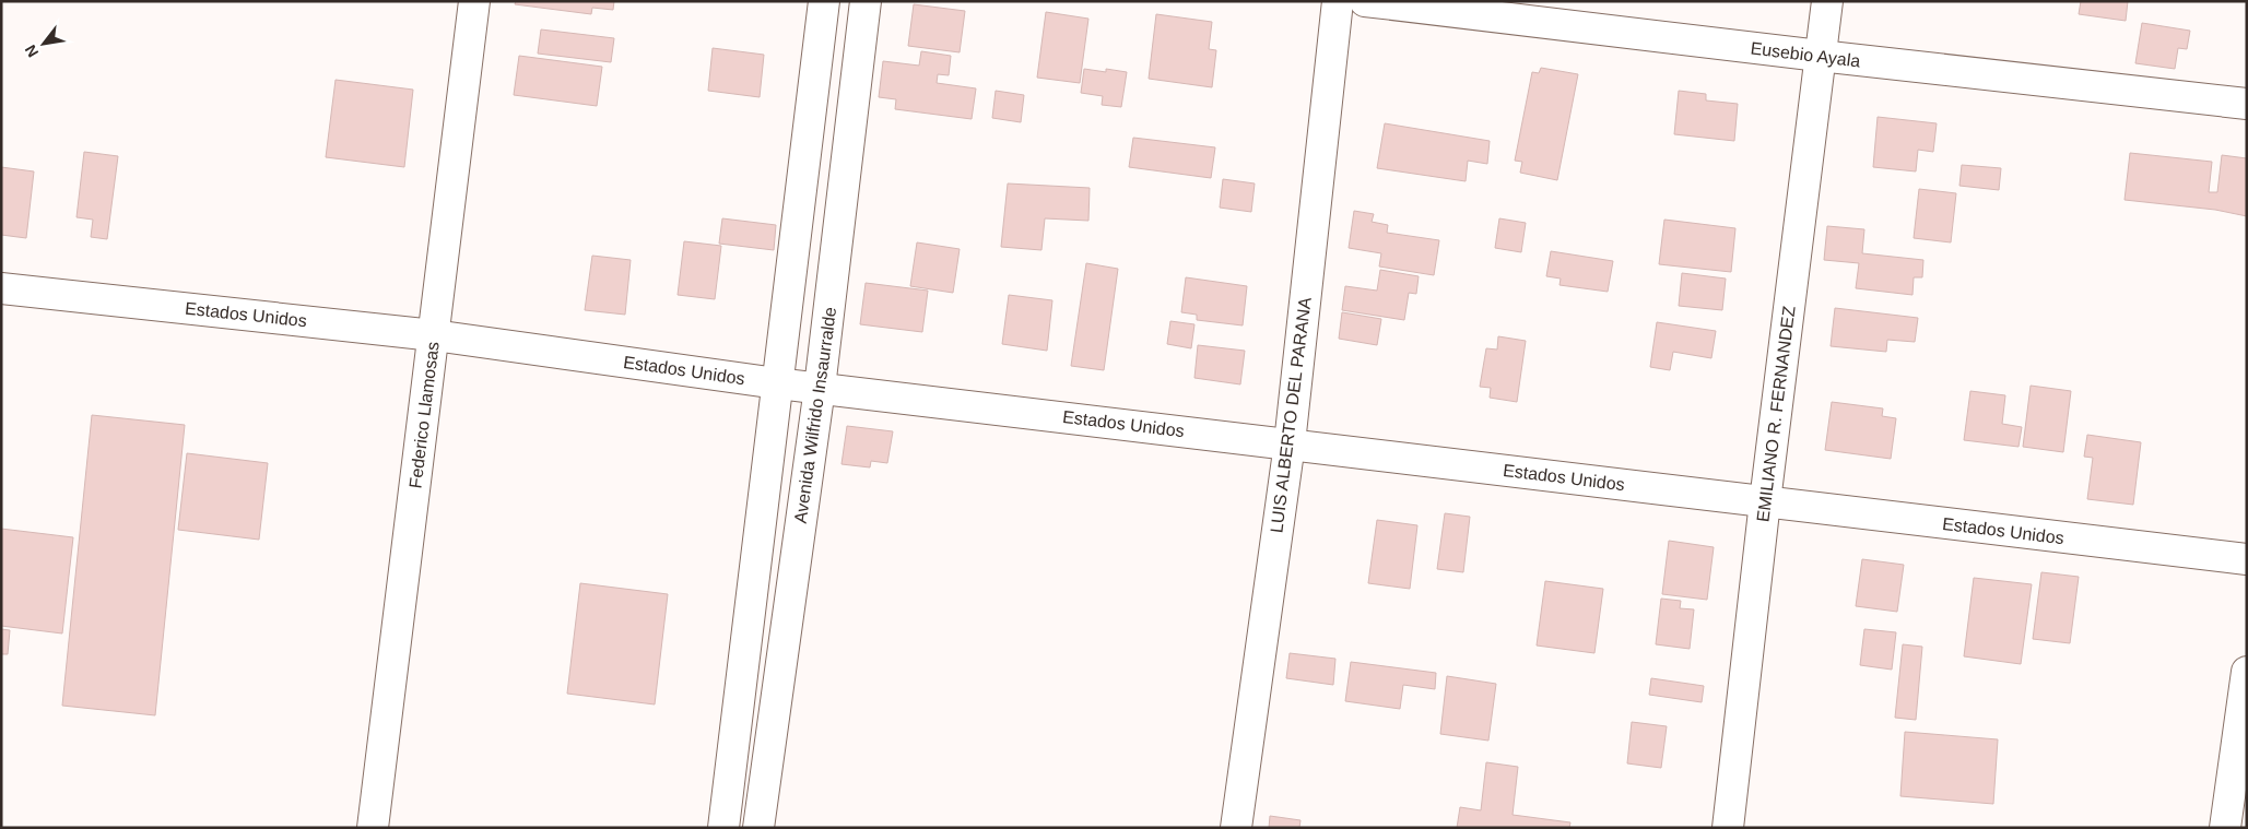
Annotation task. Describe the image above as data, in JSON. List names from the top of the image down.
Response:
{
  "streets": {
    "street": [
      "Eusebio Ayala",
      "Estados Unidos",
      "EMILIANO R. FERNANDEZ",
      "Federico Llamosas",
      "Avenida Wilfrido Insaurralde",
      "LUIS ALBERTO DEL PARANA"
    ]
  },
  "crossings": [
    ["Eusebio Ayala", "EMILIANO R. FERNANDEZ"],
    ["Estados Unidos", "EMILIANO R. FERNANDEZ"],
    ["Estados Unidos", "Federico Llamosas"],
    ["Estados Unidos", "Avenida Wilfrido Insaurralde"],
    ["Estados Unidos", "LUIS ALBERTO DEL PARANA"]
  ],
  "north": "bottom left"
}
